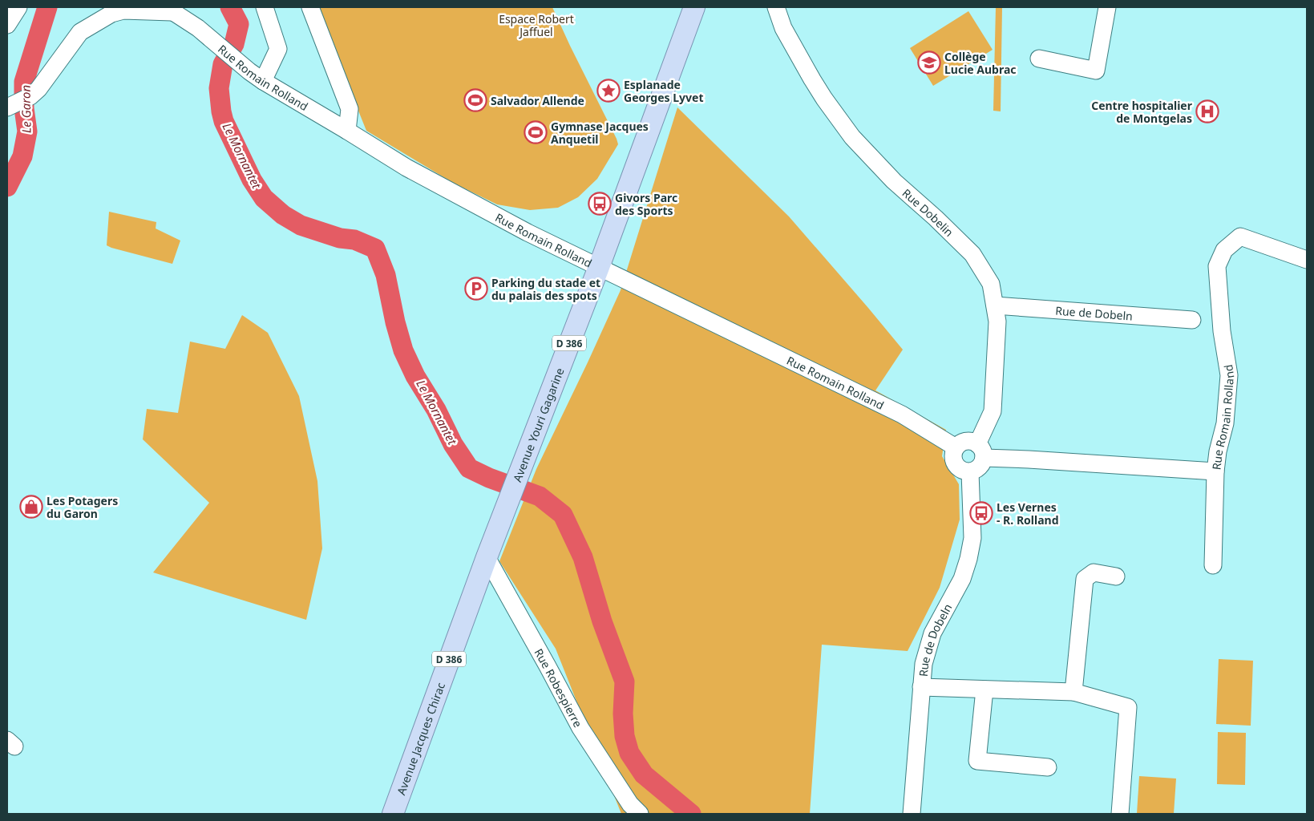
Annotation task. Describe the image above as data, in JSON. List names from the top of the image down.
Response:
{
  "streets": {
    "main road": ["D 386", "Avenue Youri Gagarine", "Avenue Jacques Chirac"],
    "street": [
      "Rue Romain Rolland",
      "Rue Dobelin",
      "Rue de Dobeln",
      "Rue Robespierre"
    ]
  },
  "crossings": [
    ["Rue Romain Rolland", "Rue Dobelin"],
    ["Rue Romain Rolland", "Rue de Dobeln"],
    ["Rue Romain Rolland", "Avenue Youri Gagarine"],
    ["Rue Dobelin", "Rue de Dobeln"],
    ["Avenue Youri Gagarine", "Avenue Jacques Chirac"],
    ["Rue Robespierre", "Avenue Jacques Chirac"]
  ],
  "water": ["Le Garon", "Le Mornantet"],
  "parks": ["Espace Robert Jaffuel"],
  "places": {
    "school or university": ["Collège Lucie Aubrac"],
    "place": ["Esplanade Georges Lyvet"],
    "sports": ["Salvador Allende", "Gymnase Jacques Anquetil"],
    "hospital": ["Centre hospitalier de Montgelas"],
    "bus stop": ["Givors Parc des Sports", "Les Vernes - R. Rolland"],
    "parking": ["Parking du stade et du palais des spots"],
    "shop": ["Les Potagers du Garon"]
  }
}
